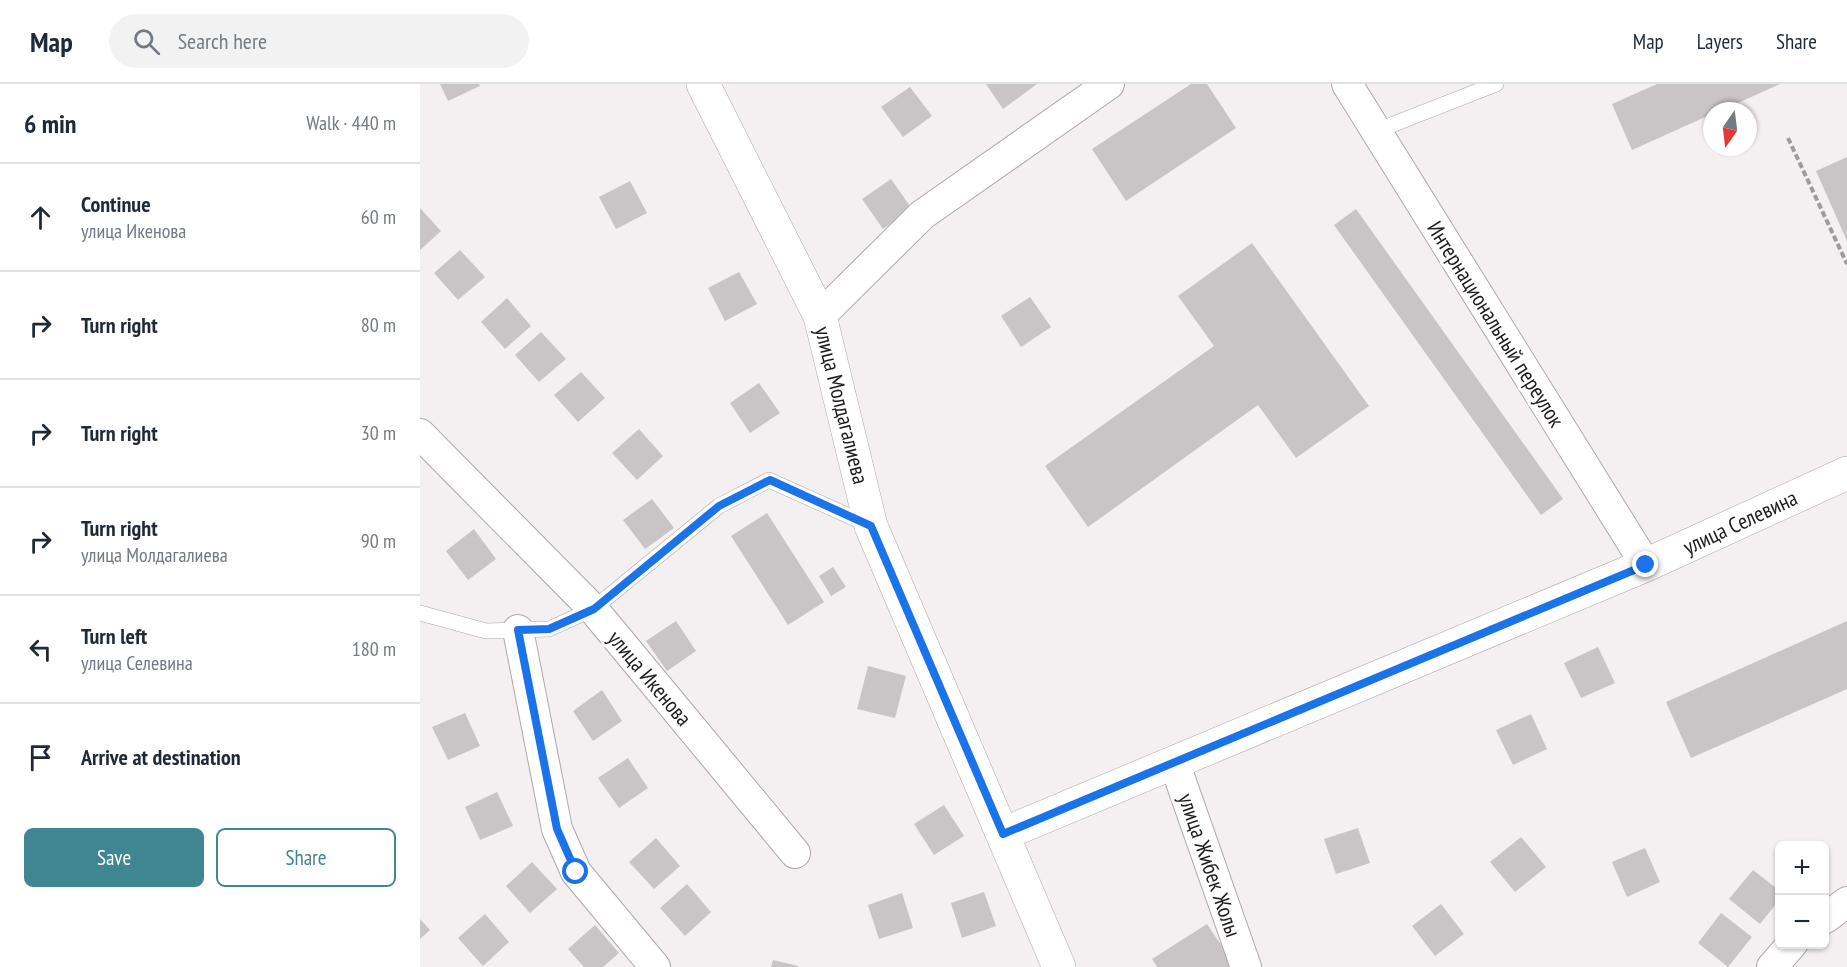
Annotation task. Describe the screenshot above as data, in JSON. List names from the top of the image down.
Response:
{
  "streets": {
    "street": [
      "Интернациональный переулок",
      "улица Молдагалиева",
      "улица Селевина",
      "улица Икенова",
      "улица Жибек Жолы"
    ]
  },
  "crossings": [
    ["Интернациональный переулок", "улица Селевина"],
    ["улица Молдагалиева", "улица Селевина"],
    ["улица Селевина", "улица Жибек Жолы"]
  ],
  "north": "bottom",
  "page": {
    "header": "Map",
    "search": "Search here",
    "nav": ["Map", "Layers", "Share"],
    "heading": ["6 min", "Walk · 440 m"],
    "list": [
      ["Continue", "улица Икенова", "60 m"],
      ["Turn right", "80 m"],
      ["Turn right", "30 m"],
      ["Turn right", "улица Молдагалиева", "90 m"],
      ["Turn left", "улица Селевина", "180 m"],
      "Arrive at destination"
    ],
    "buttons": ["Save", "Share"],
    "map_buttons": ["+", "−"]
  }
}
